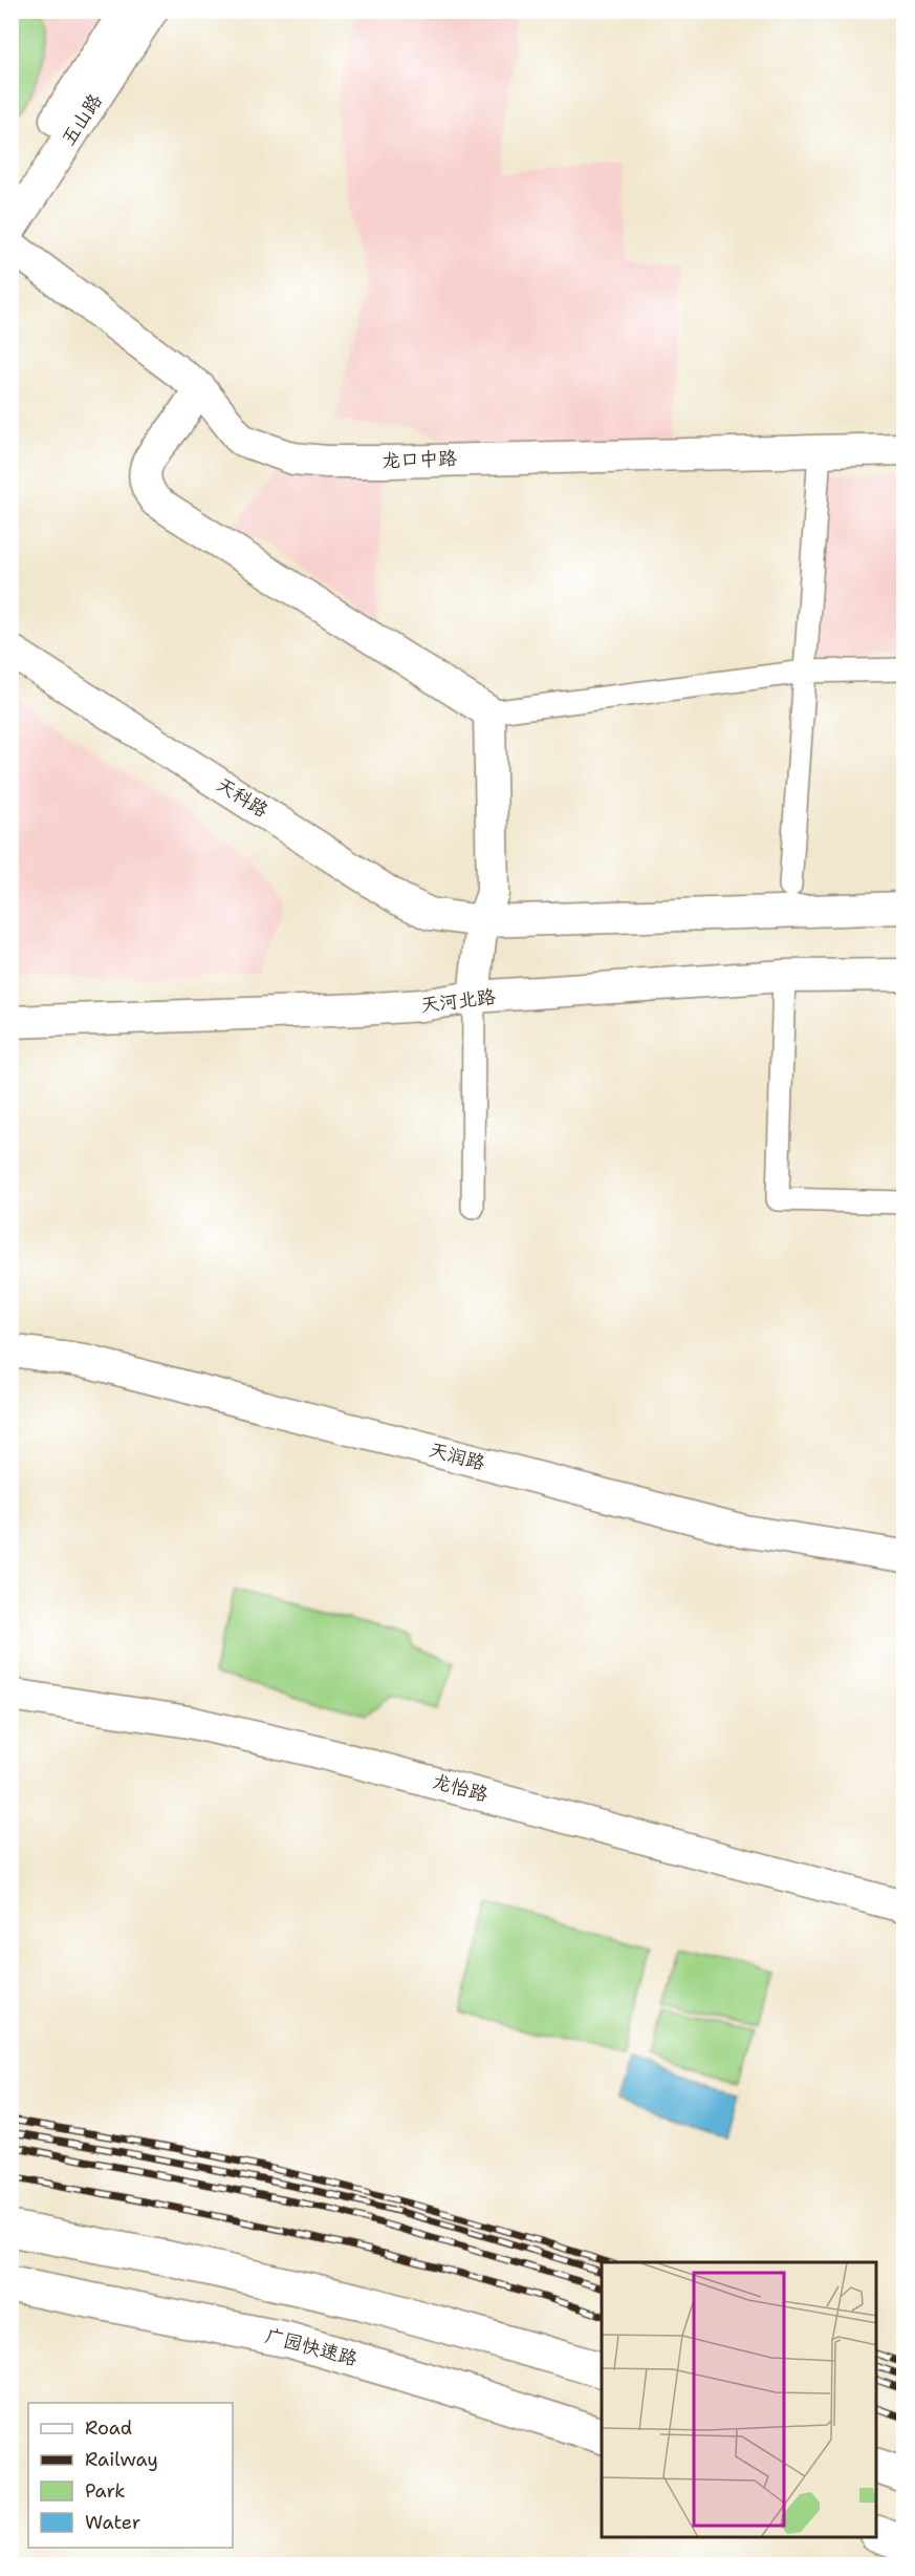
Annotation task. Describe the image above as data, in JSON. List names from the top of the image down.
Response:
{
  "streets": {
    "highway": ["广园快速路"],
    "street": [
      "五山路",
      "龙口中路",
      "天科路",
      "天河北路",
      "天润路",
      "龙怡路"
    ]
  },
  "legend": [
    "Road",
    "Railway",
    "Park",
    "Water"
  ]
}
